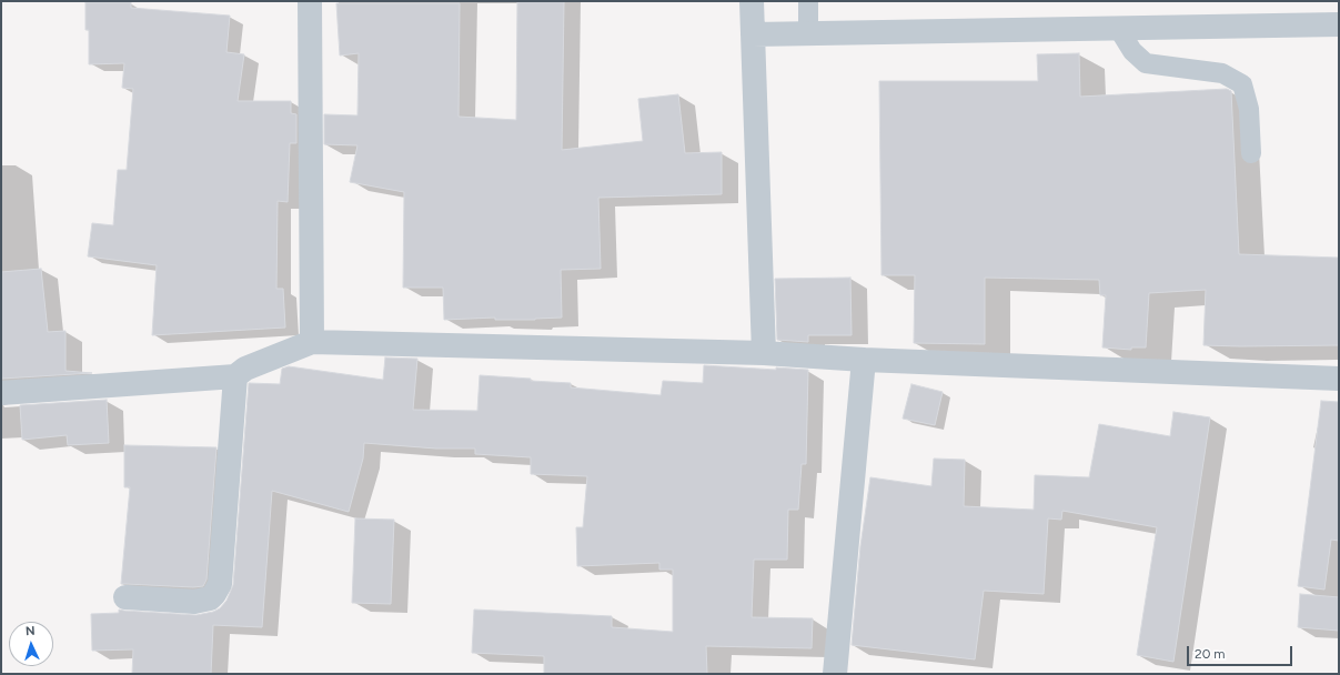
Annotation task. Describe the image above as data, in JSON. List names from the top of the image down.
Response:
{
  "scale_bar": "20 m",
  "north": "top"
}
